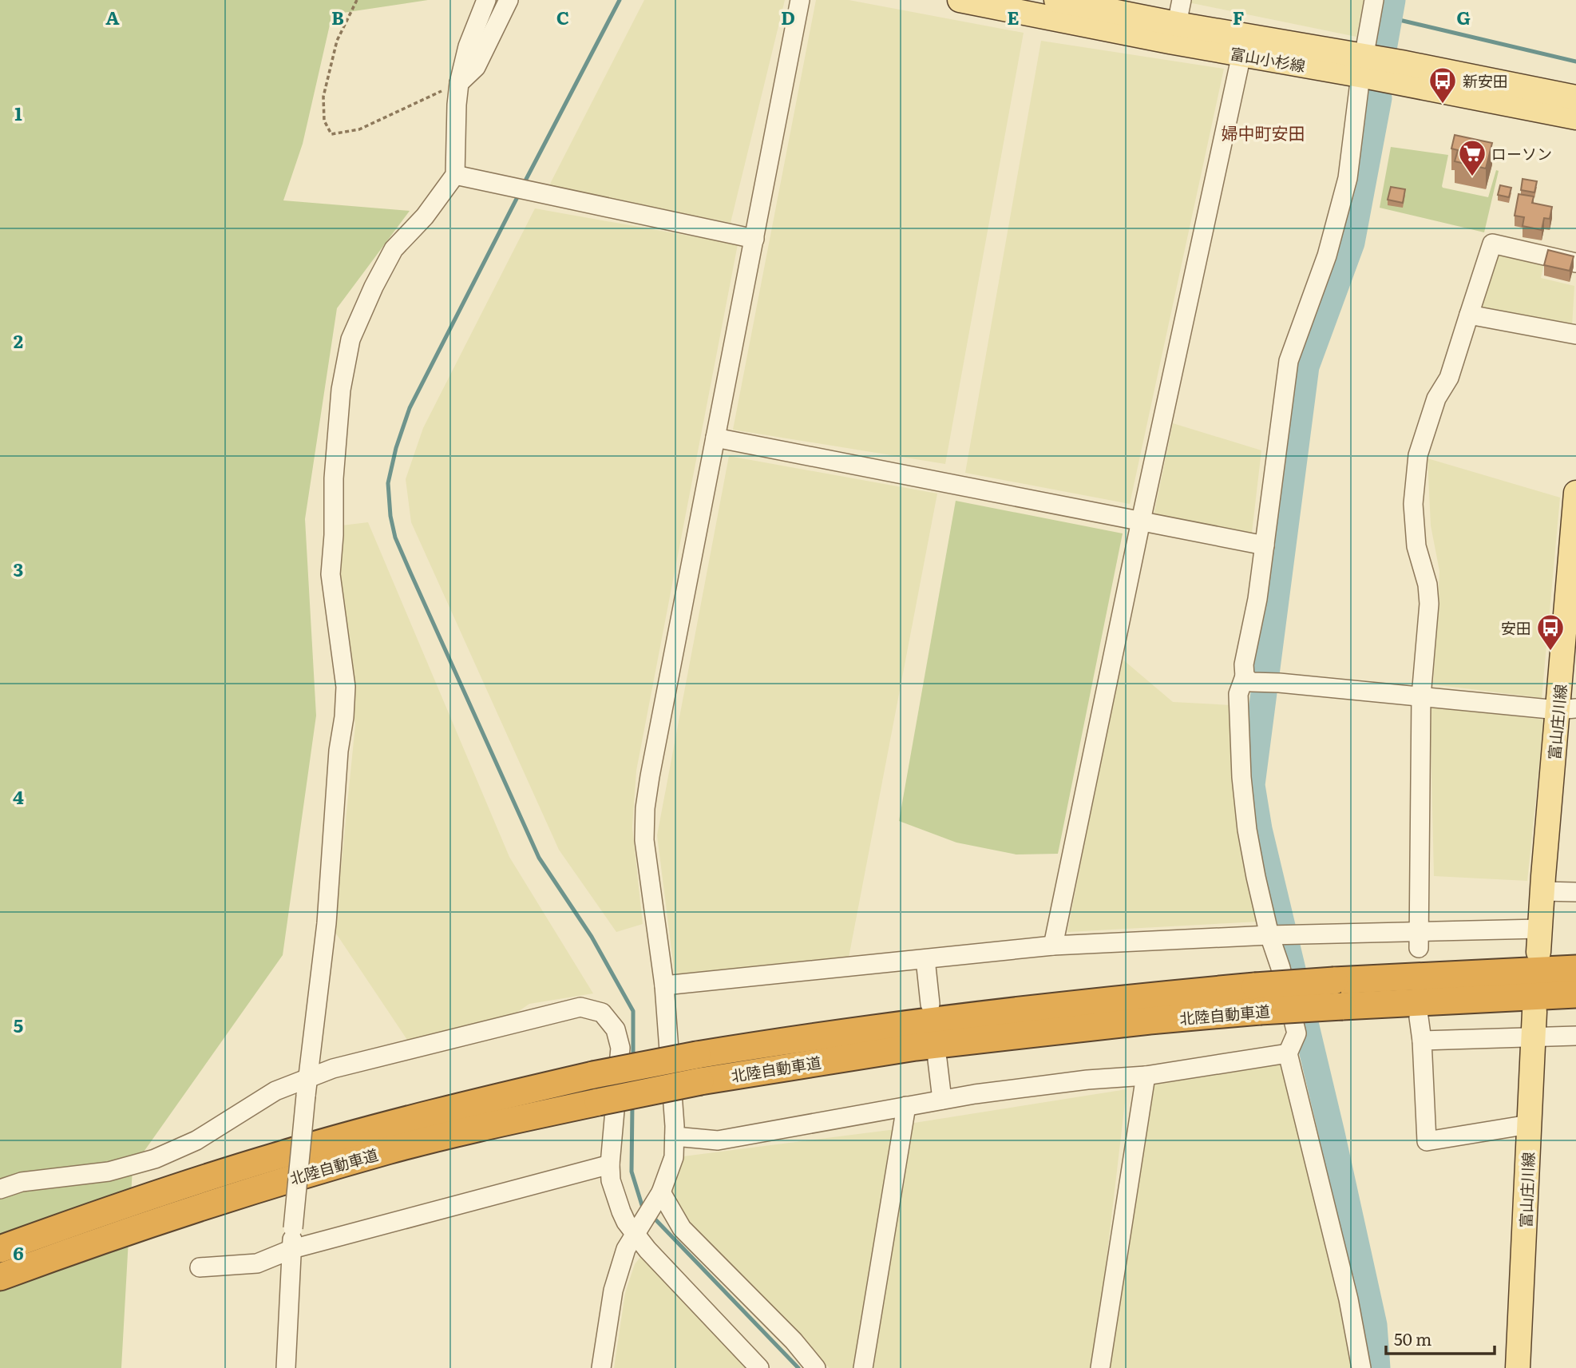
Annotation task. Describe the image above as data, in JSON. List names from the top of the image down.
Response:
{
  "streets": {
    "highway": ["北陸自動車道"],
    "main road": ["富山小杉線", "富山庄川線"]
  },
  "districts": ["婦中町安田"],
  "places": {
    "bus stop": ["新安田", "安田"],
    "supermarket": ["ローソン"]
  },
  "scale_bar": "50 m",
  "grid": {
    "columns": [
      "A",
      "B",
      "C",
      "D",
      "E",
      "F",
      "G"
    ],
    "rows": [
      "1",
      "2",
      "3",
      "4",
      "5",
      "6"
    ]
  }
}
